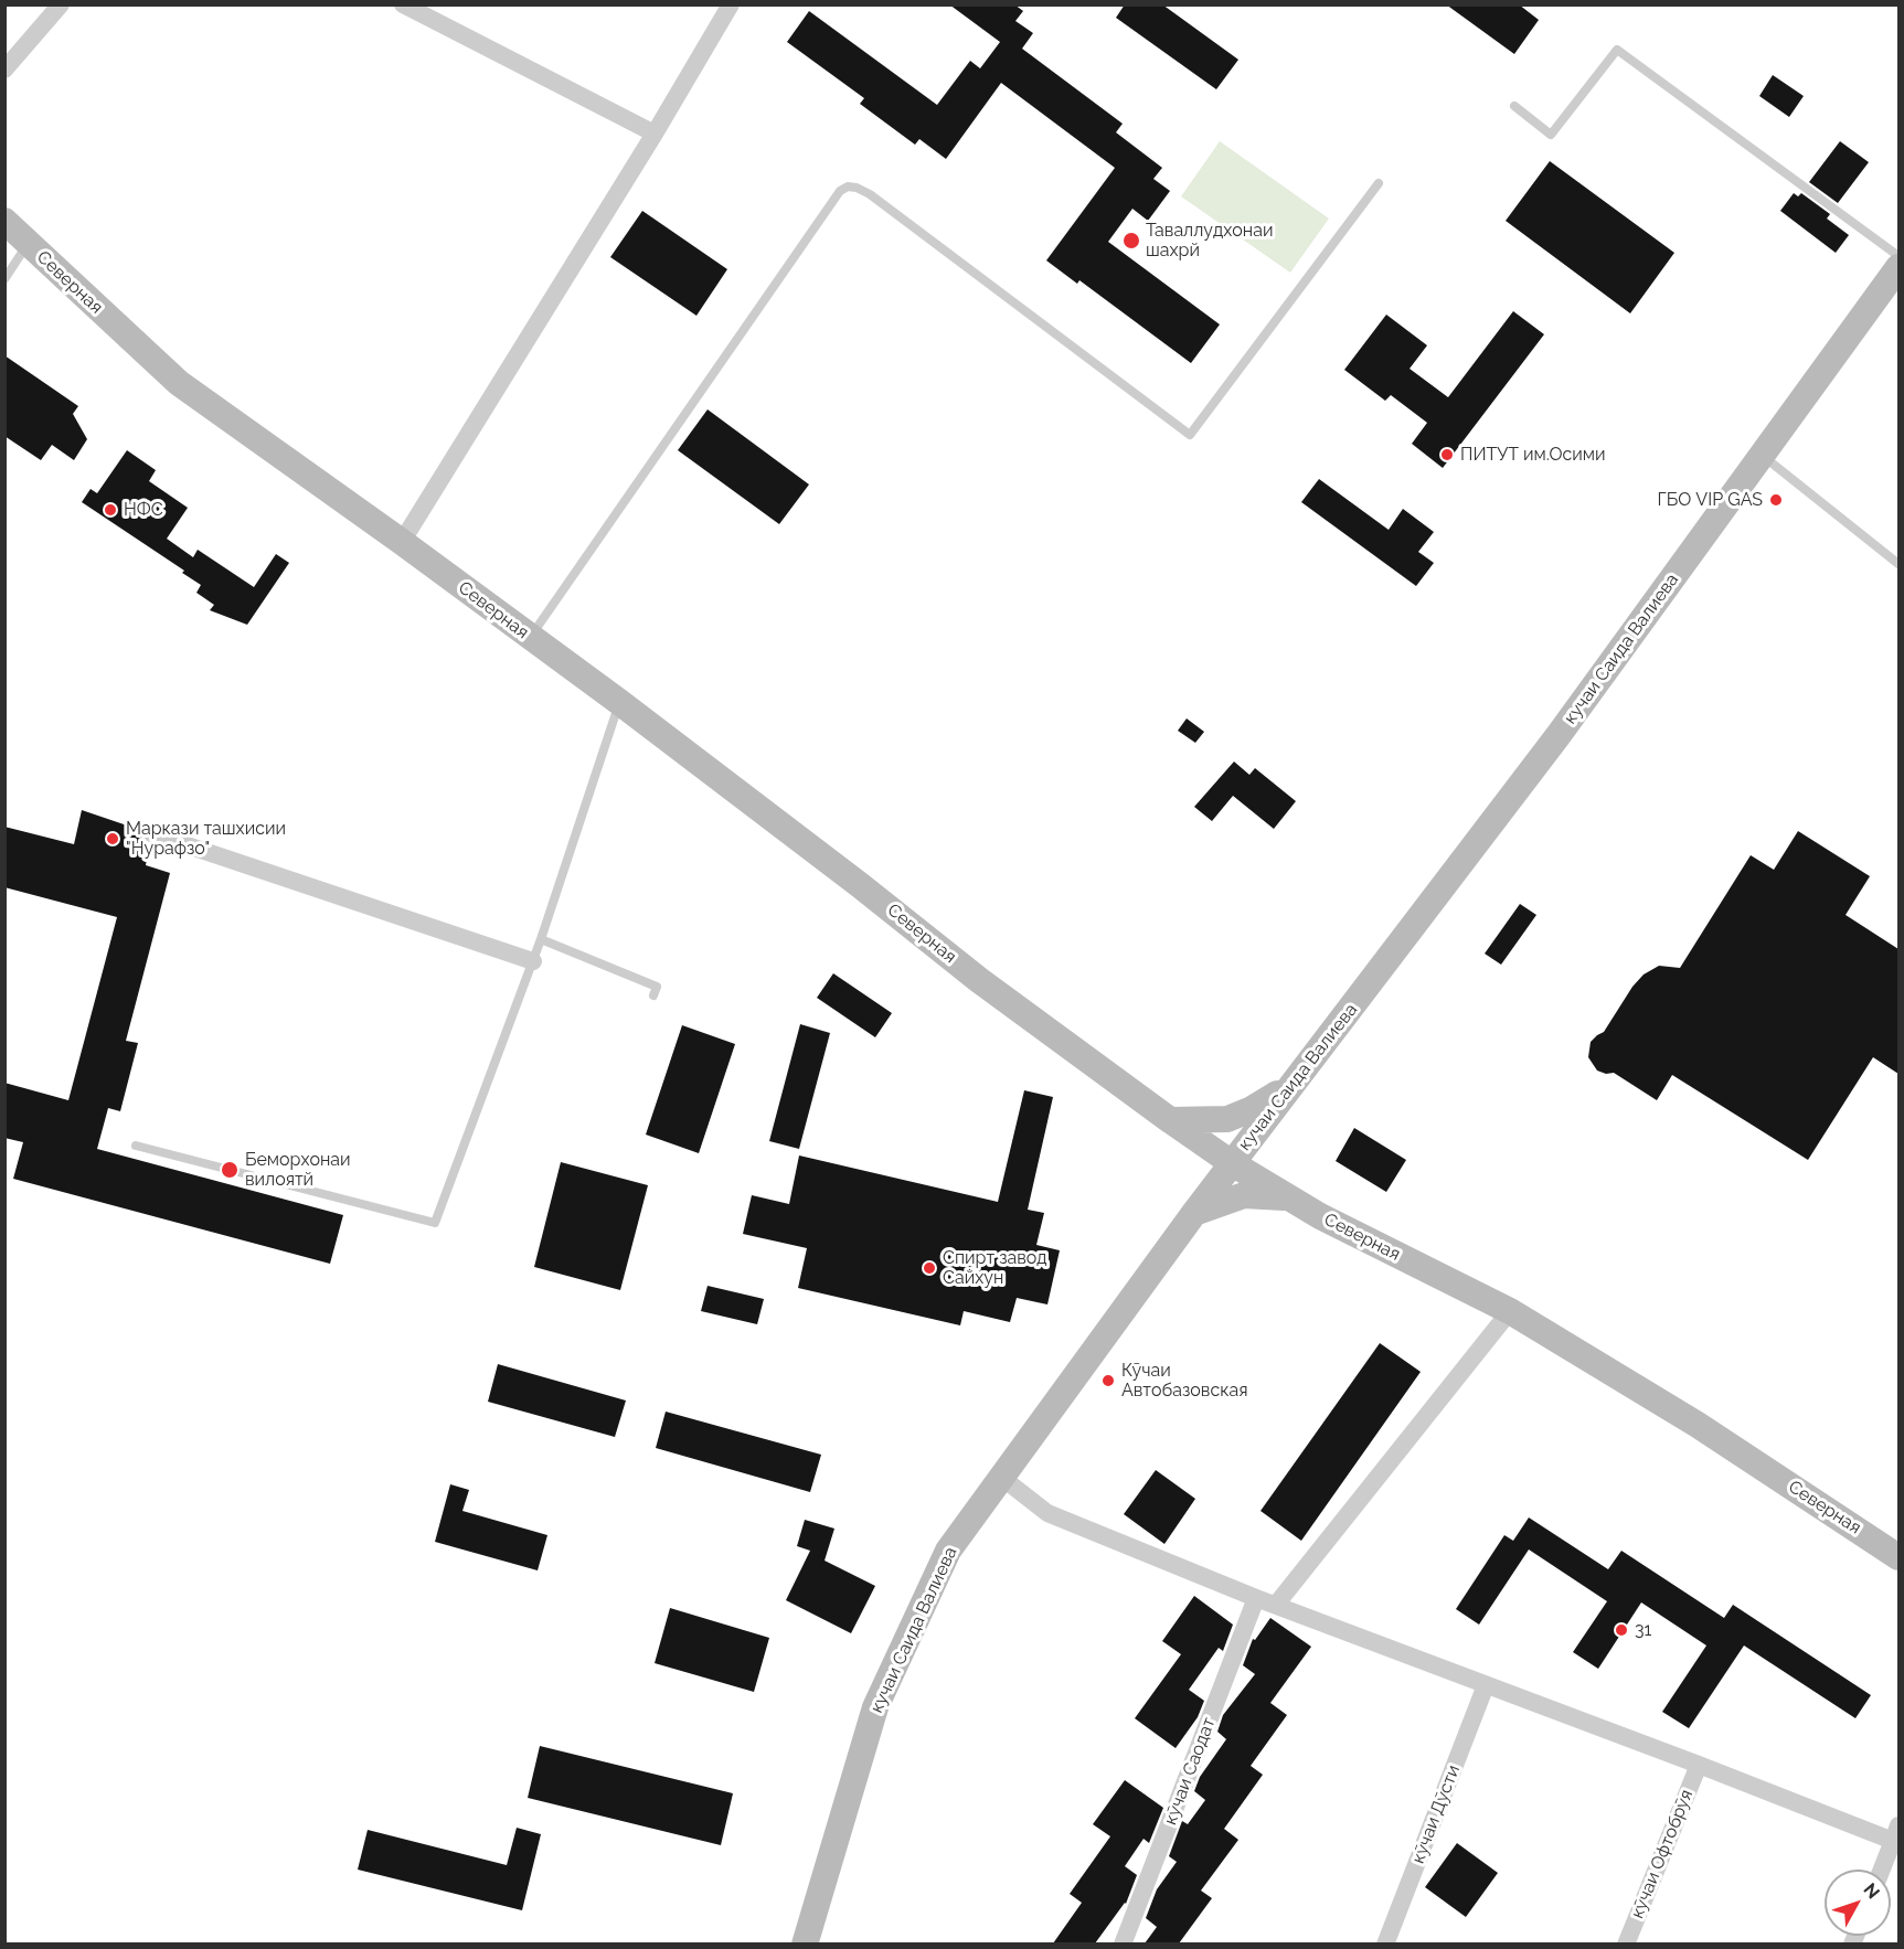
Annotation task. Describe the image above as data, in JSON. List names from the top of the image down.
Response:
{
  "streets": {
    "main road": ["Северная", "кучаи Саида Валиева"],
    "street": ["кӯчаи Саодат", "кӯчаи Дӯсти", "кӯчаи Офтобрӯя"]
  },
  "crossings": [
    ["Северная", "кучаи Саида Валиева"]
  ],
  "places": [
    "Таваллудхонаи шахрй",
    "ПИТУТ им.Осими",
    "ГБО VIP GAS",
    "НФС",
    "Маркази ташхисии \"Нурафзо\"",
    "Беморхонаи вилоятй",
    "Спирт завод Сайхун",
    "Кӯчаи Автобазовская",
    "31"
  ],
  "north": "top right"
}
